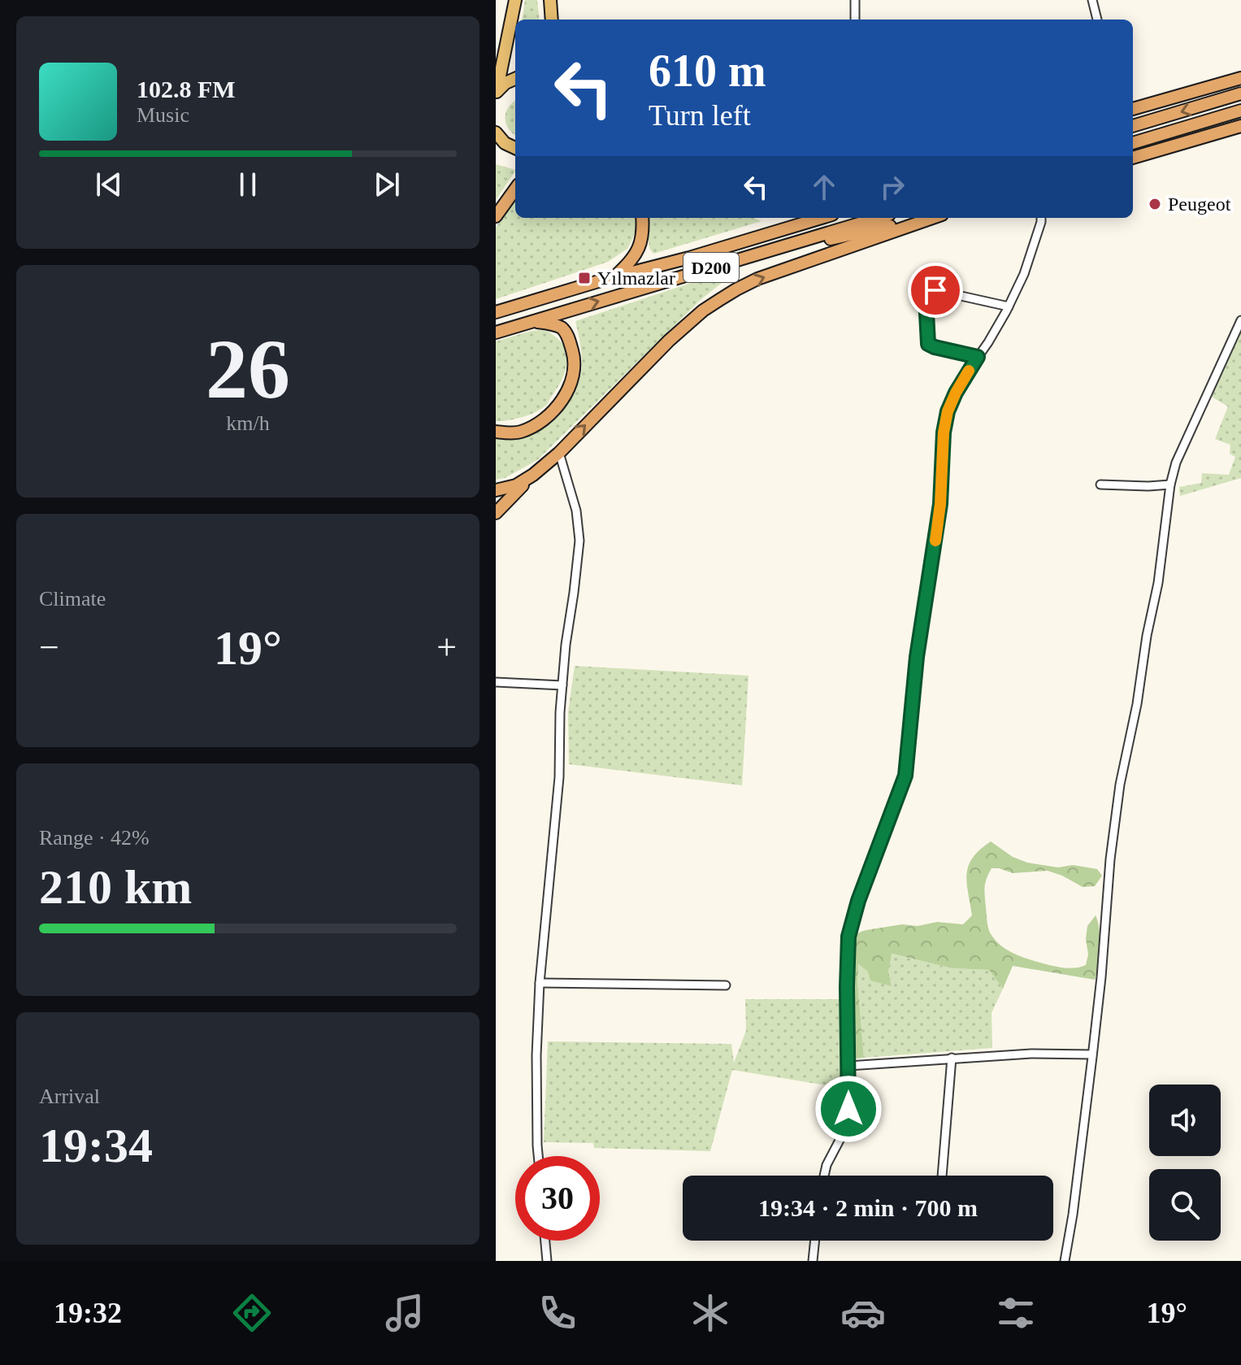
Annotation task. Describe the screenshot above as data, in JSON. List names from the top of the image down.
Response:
{
  "streets": {
    "highway": ["D200"]
  },
  "places": {
    "other": ["Peugeot"],
    "transit": ["Yılmazlar"]
  },
  "page": {
    "turn": ["610 m", "Turn left"],
    "song": ["102.8 FM", "Music"],
    "tile": [
      ["26", "km/h"],
      "Climate",
      ["Range · 42%", "210 km"],
      ["Arrival", "19:34"]
    ],
    "heat": ["−", "19°", "+"],
    "limit": "30",
    "trip": "19:34 · 2 min · 700 m",
    "tabs": ["19:32", "19°"]
  }
}
